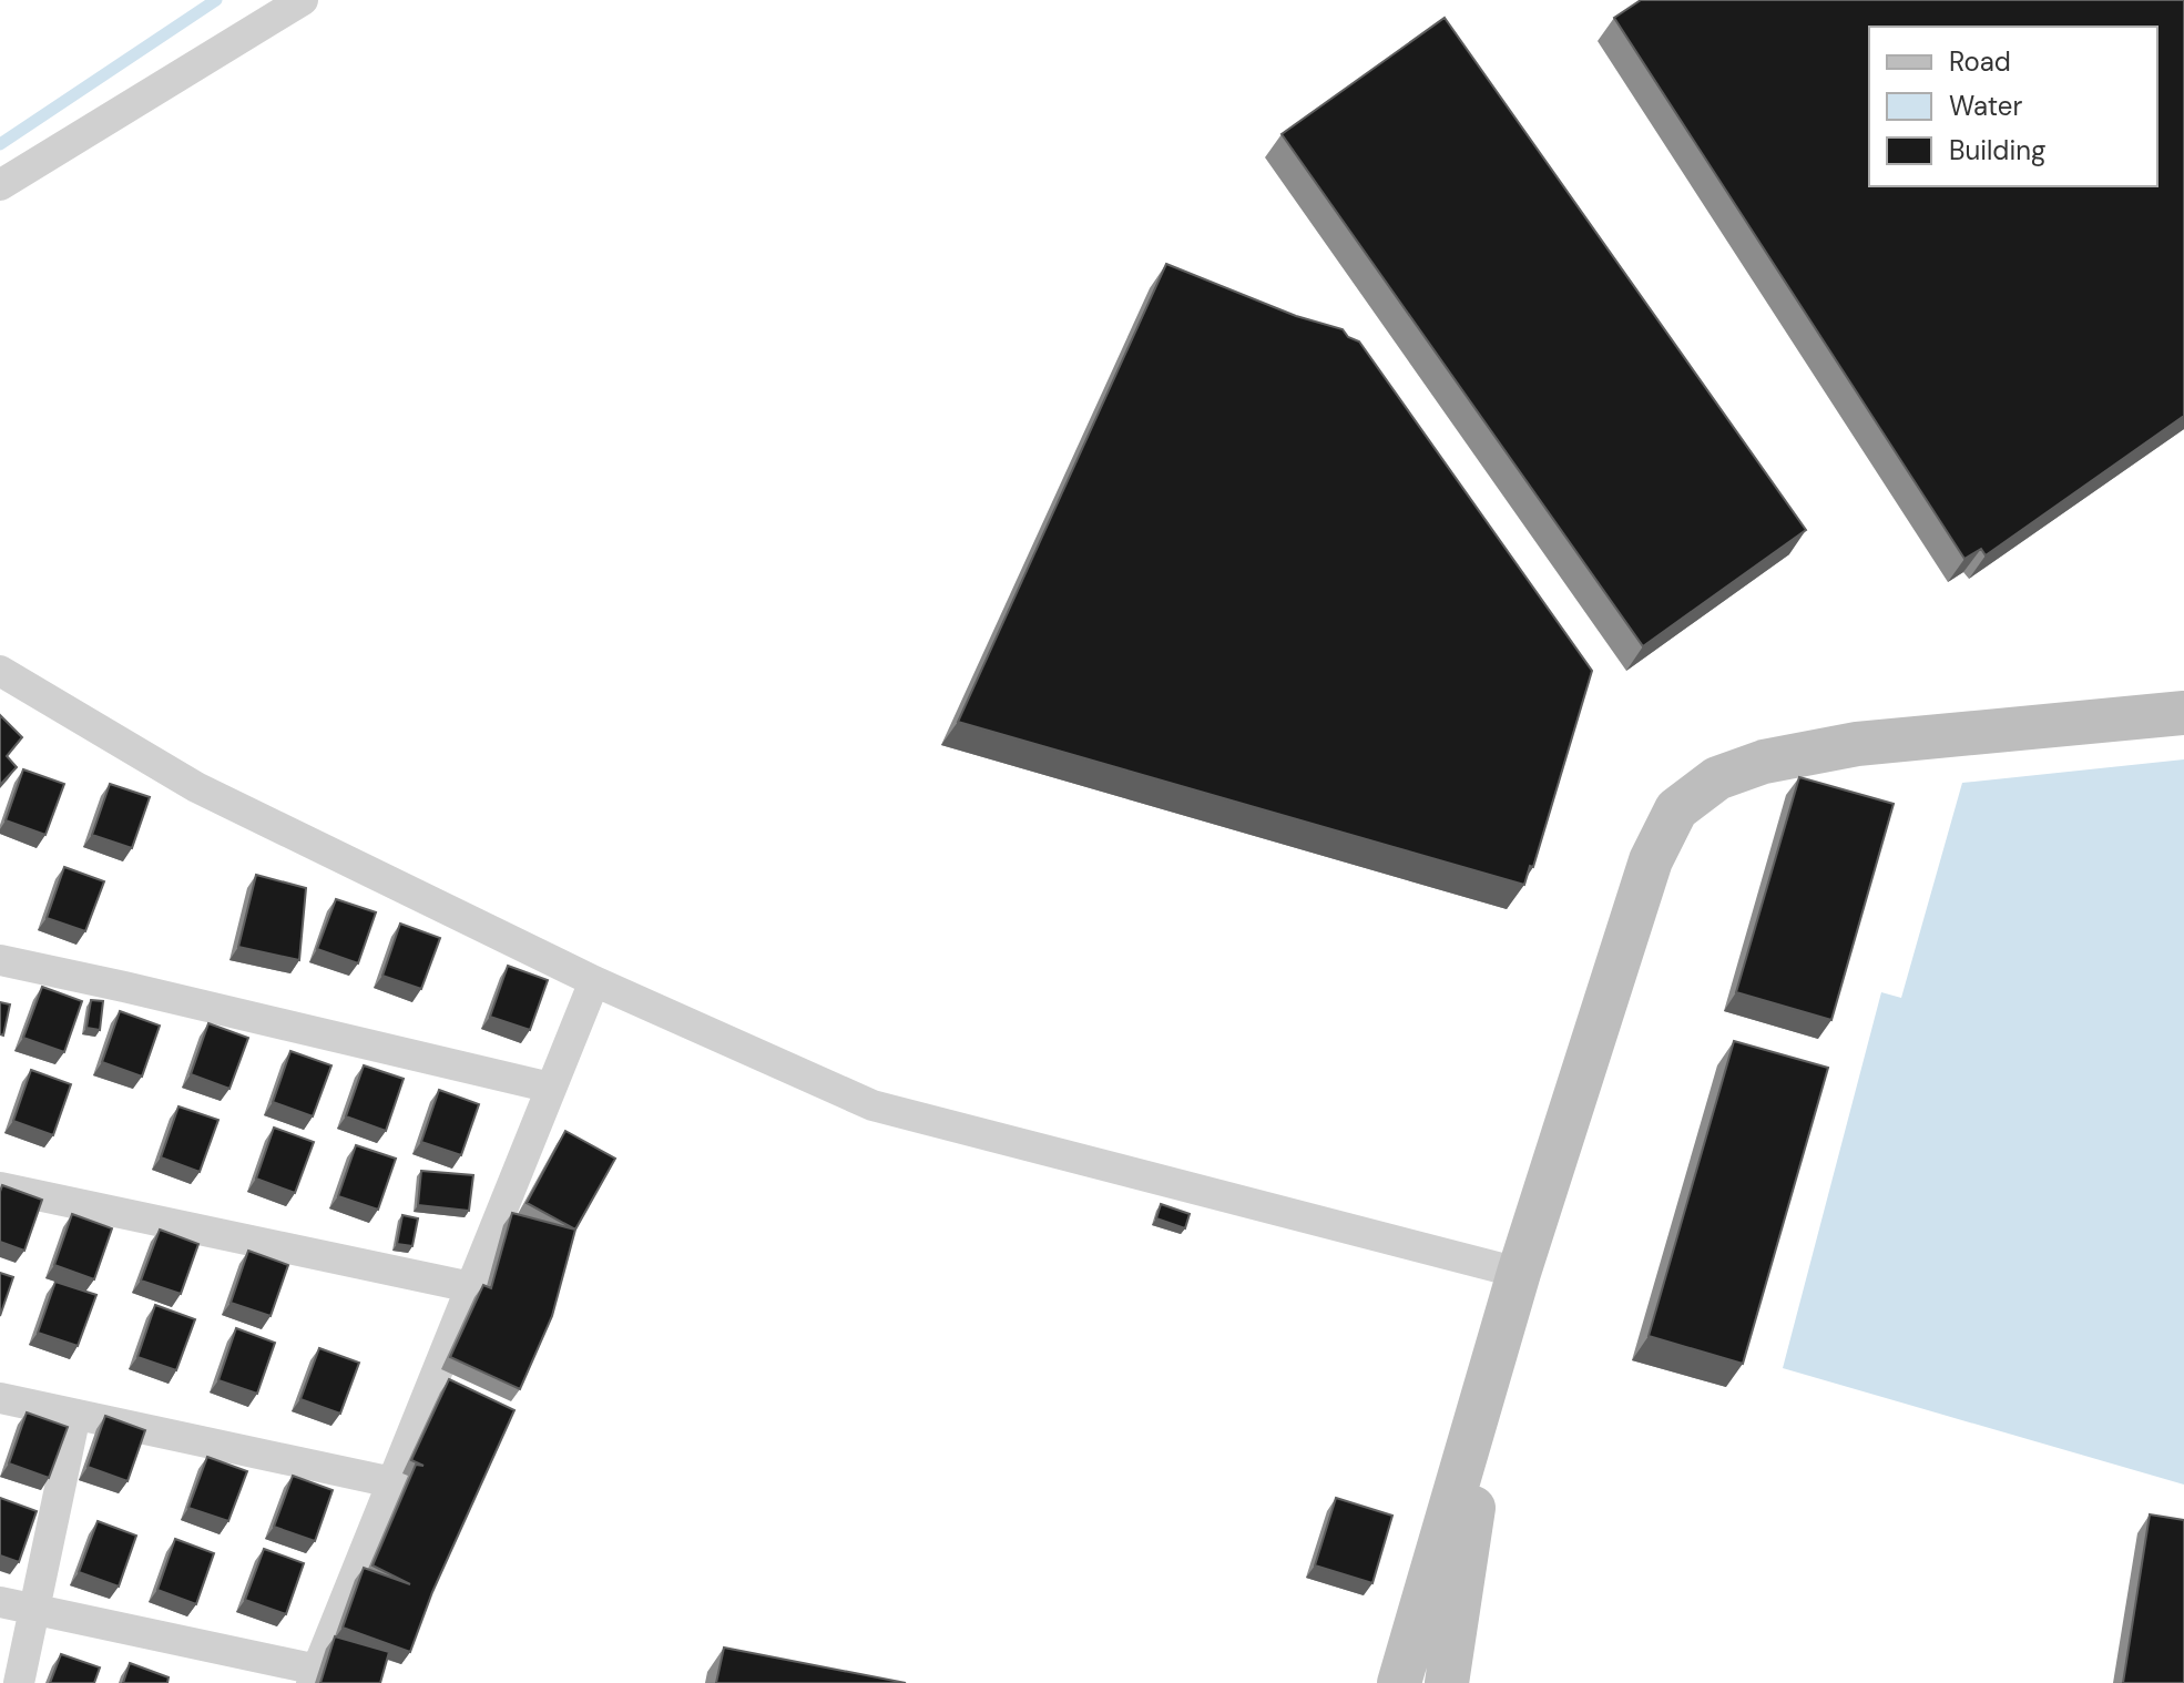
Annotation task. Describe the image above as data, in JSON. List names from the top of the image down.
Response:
{
  "legend": ["Road", "Water", "Building"]
}
